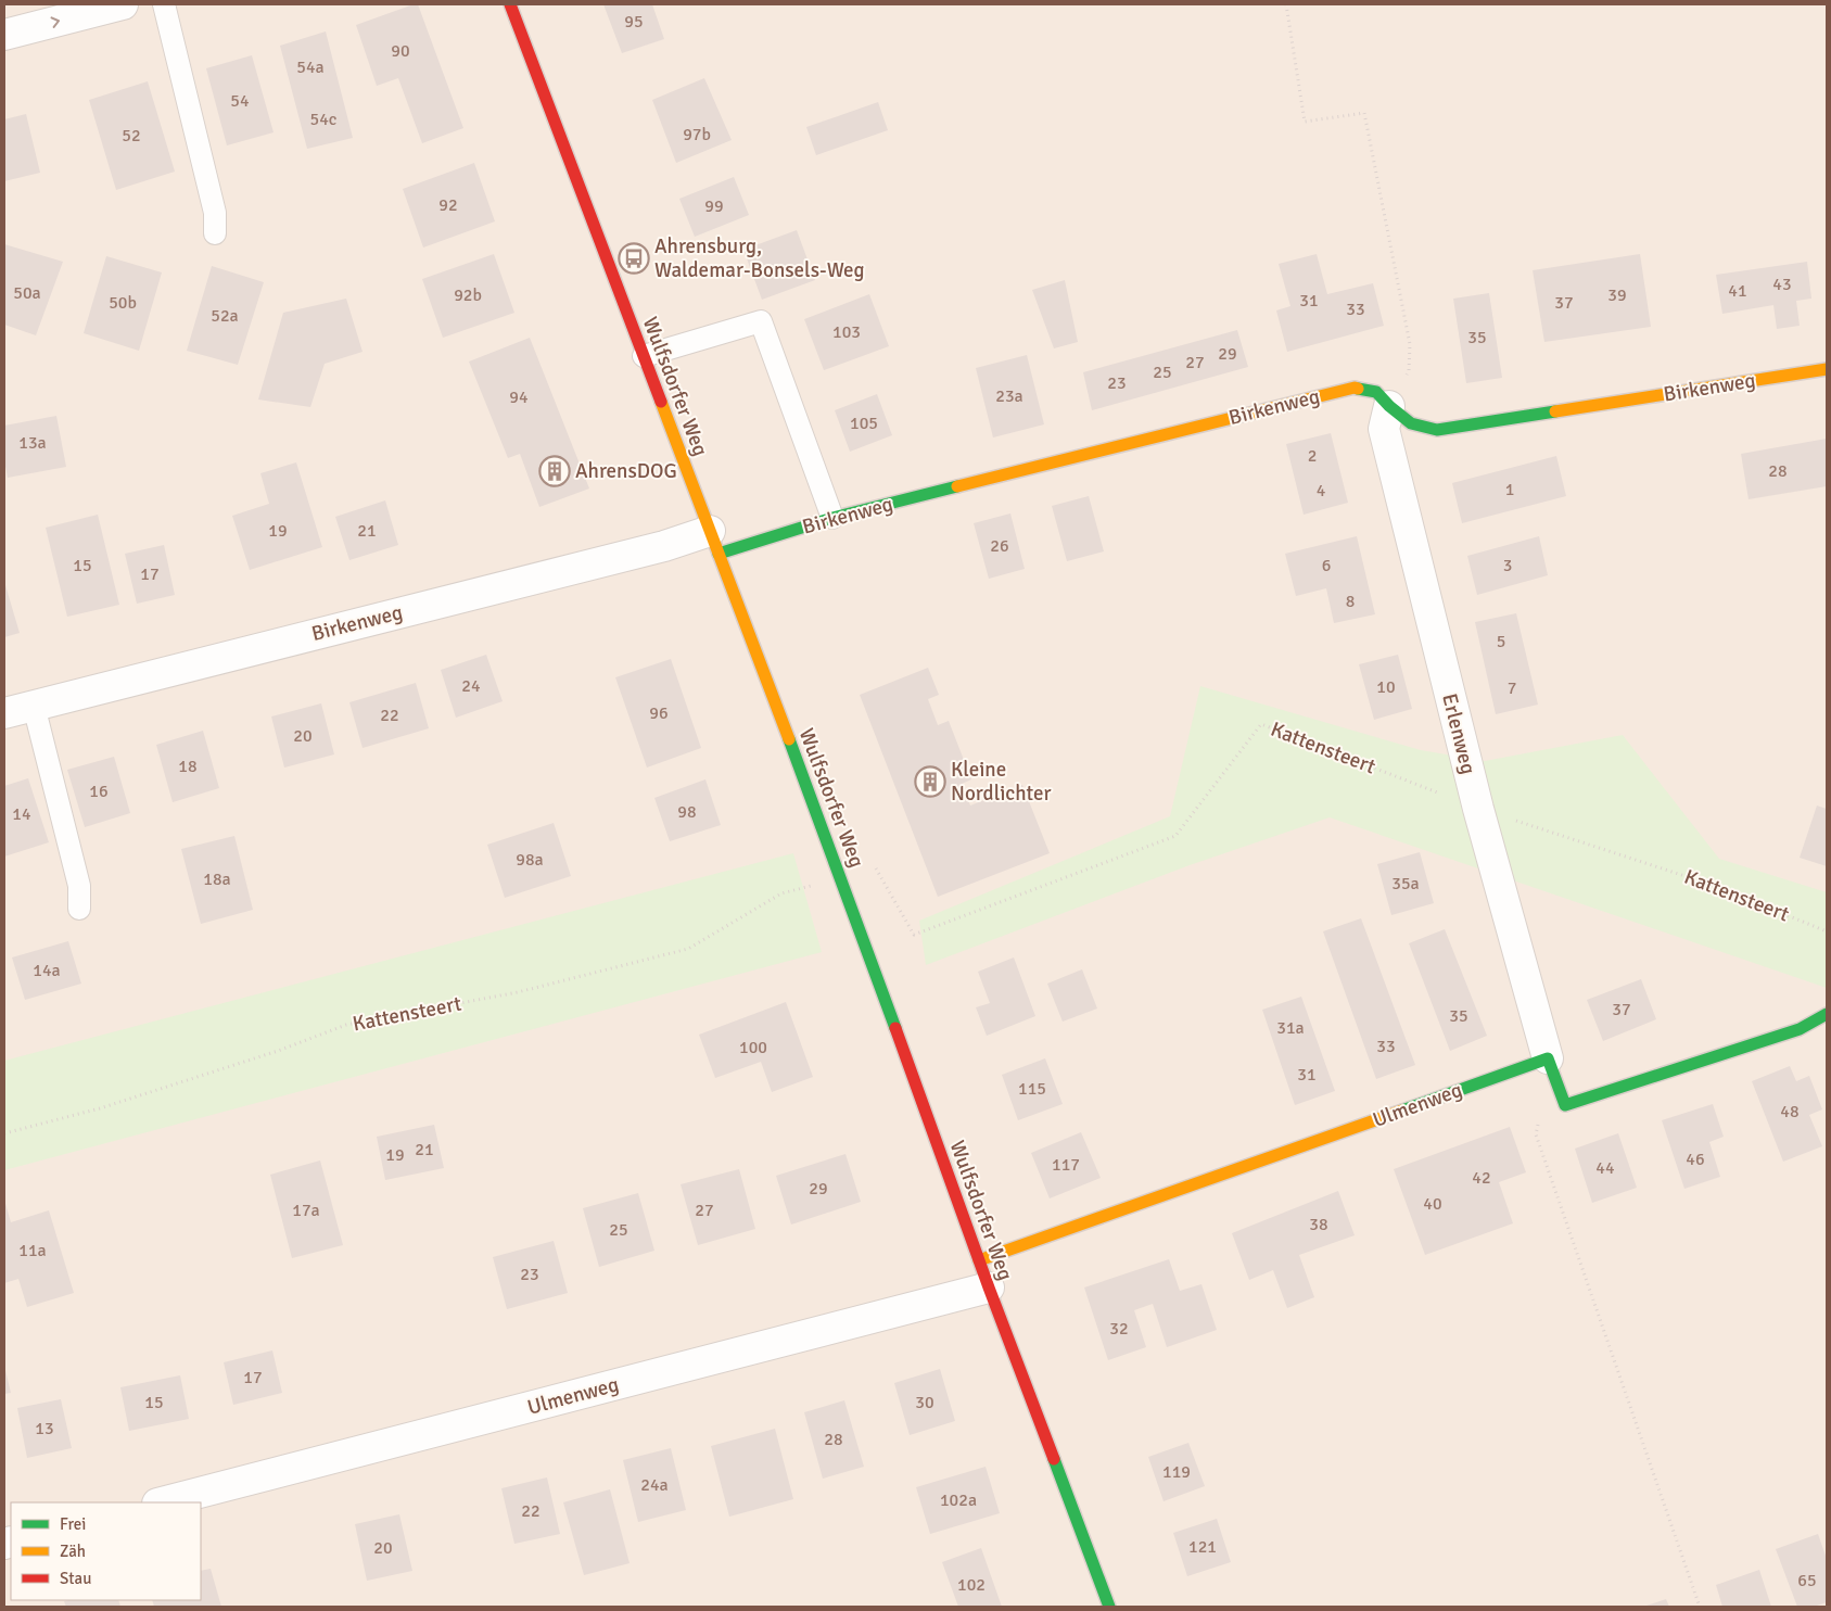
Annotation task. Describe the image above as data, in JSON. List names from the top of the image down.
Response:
{
  "streets": {
    "street": [
      "Wulfsdorfer Weg",
      "Birkenweg",
      "Erlenweg",
      "Ulmenweg"
    ],
    "path": ["Kattensteert"]
  },
  "crossings": [
    ["Wulfsdorfer Weg", "Birkenweg"],
    ["Wulfsdorfer Weg", "Ulmenweg"],
    ["Birkenweg", "Erlenweg"],
    ["Erlenweg", "Kattensteert"],
    ["Erlenweg", "Ulmenweg"]
  ],
  "places": {
    "bus stop": ["Ahrensburg, Waldemar-Bonsels-Weg"],
    "building": ["AhrensDOG", "Kleine Nordlichter"]
  },
  "house_numbers": [
    "95",
    "90",
    "54a",
    "54",
    "54c",
    "97b",
    "52",
    "92",
    "99",
    "43",
    "41",
    "50a",
    "92b",
    "39",
    "31",
    "50b",
    "37",
    "33",
    "52a",
    "103",
    "35",
    "29",
    "27",
    "25",
    "23",
    "23a",
    "94",
    "105",
    "13a",
    "2",
    "28",
    "1",
    "4",
    "19",
    "21",
    "26",
    "15",
    "6",
    "3",
    "17",
    "8",
    "5",
    "24",
    "10",
    "7",
    "96",
    "22",
    "20",
    "18",
    "16",
    "98",
    "14",
    "98a",
    "18a",
    "35a",
    "14a",
    "37",
    "35",
    "31a",
    "33",
    "100",
    "31",
    "115",
    "48",
    "21",
    "19",
    "46",
    "117",
    "44",
    "42",
    "29",
    "40",
    "17a",
    "27",
    "38",
    "25",
    "11a",
    "23",
    "32",
    "17",
    "15",
    "30",
    "13",
    "28",
    "119",
    "24a",
    "102a",
    "22",
    "121",
    "20",
    "65",
    "102"
  ],
  "legend": ["Frei", "Zäh", "Stau"]
}
